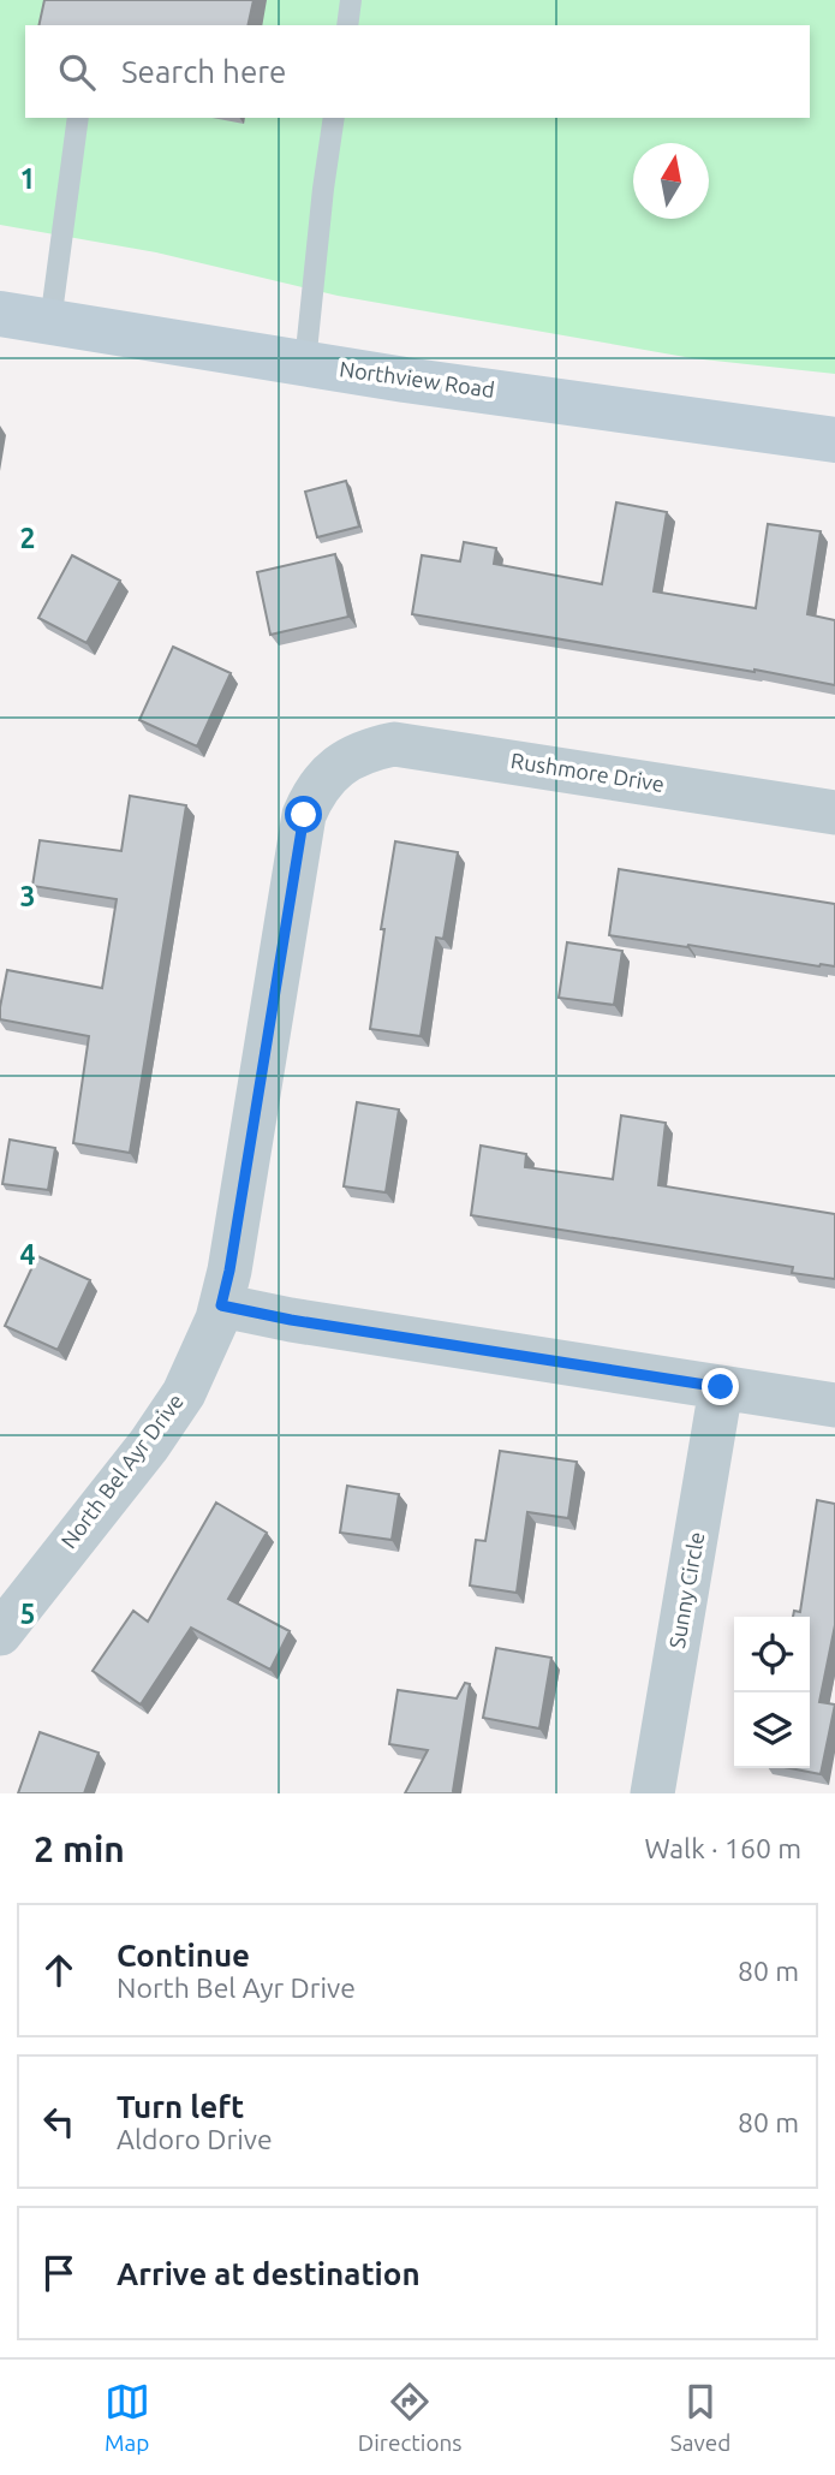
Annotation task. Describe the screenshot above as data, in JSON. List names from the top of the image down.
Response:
{
  "streets": {
    "street": [
      "Northview Road",
      "Rushmore Drive",
      "North Bel Ayr Drive",
      "Sunny Circle"
    ]
  },
  "crossings": [
    ["Rushmore Drive", "North Bel Ayr Drive"]
  ],
  "north": "top",
  "page": {
    "search": "Search here",
    "heading": ["2 min", "Walk · 160 m"],
    "list": [
      ["Continue", "North Bel Ayr Drive", "80 m"],
      ["Turn left", "Aldoro Drive", "80 m"],
      "Arrive at destination"
    ],
    "nav": ["Map", "Directions", "Saved"]
  },
  "grid": {
    "rows": [
      "1",
      "2",
      "3",
      "4",
      "5"
    ]
  }
}
